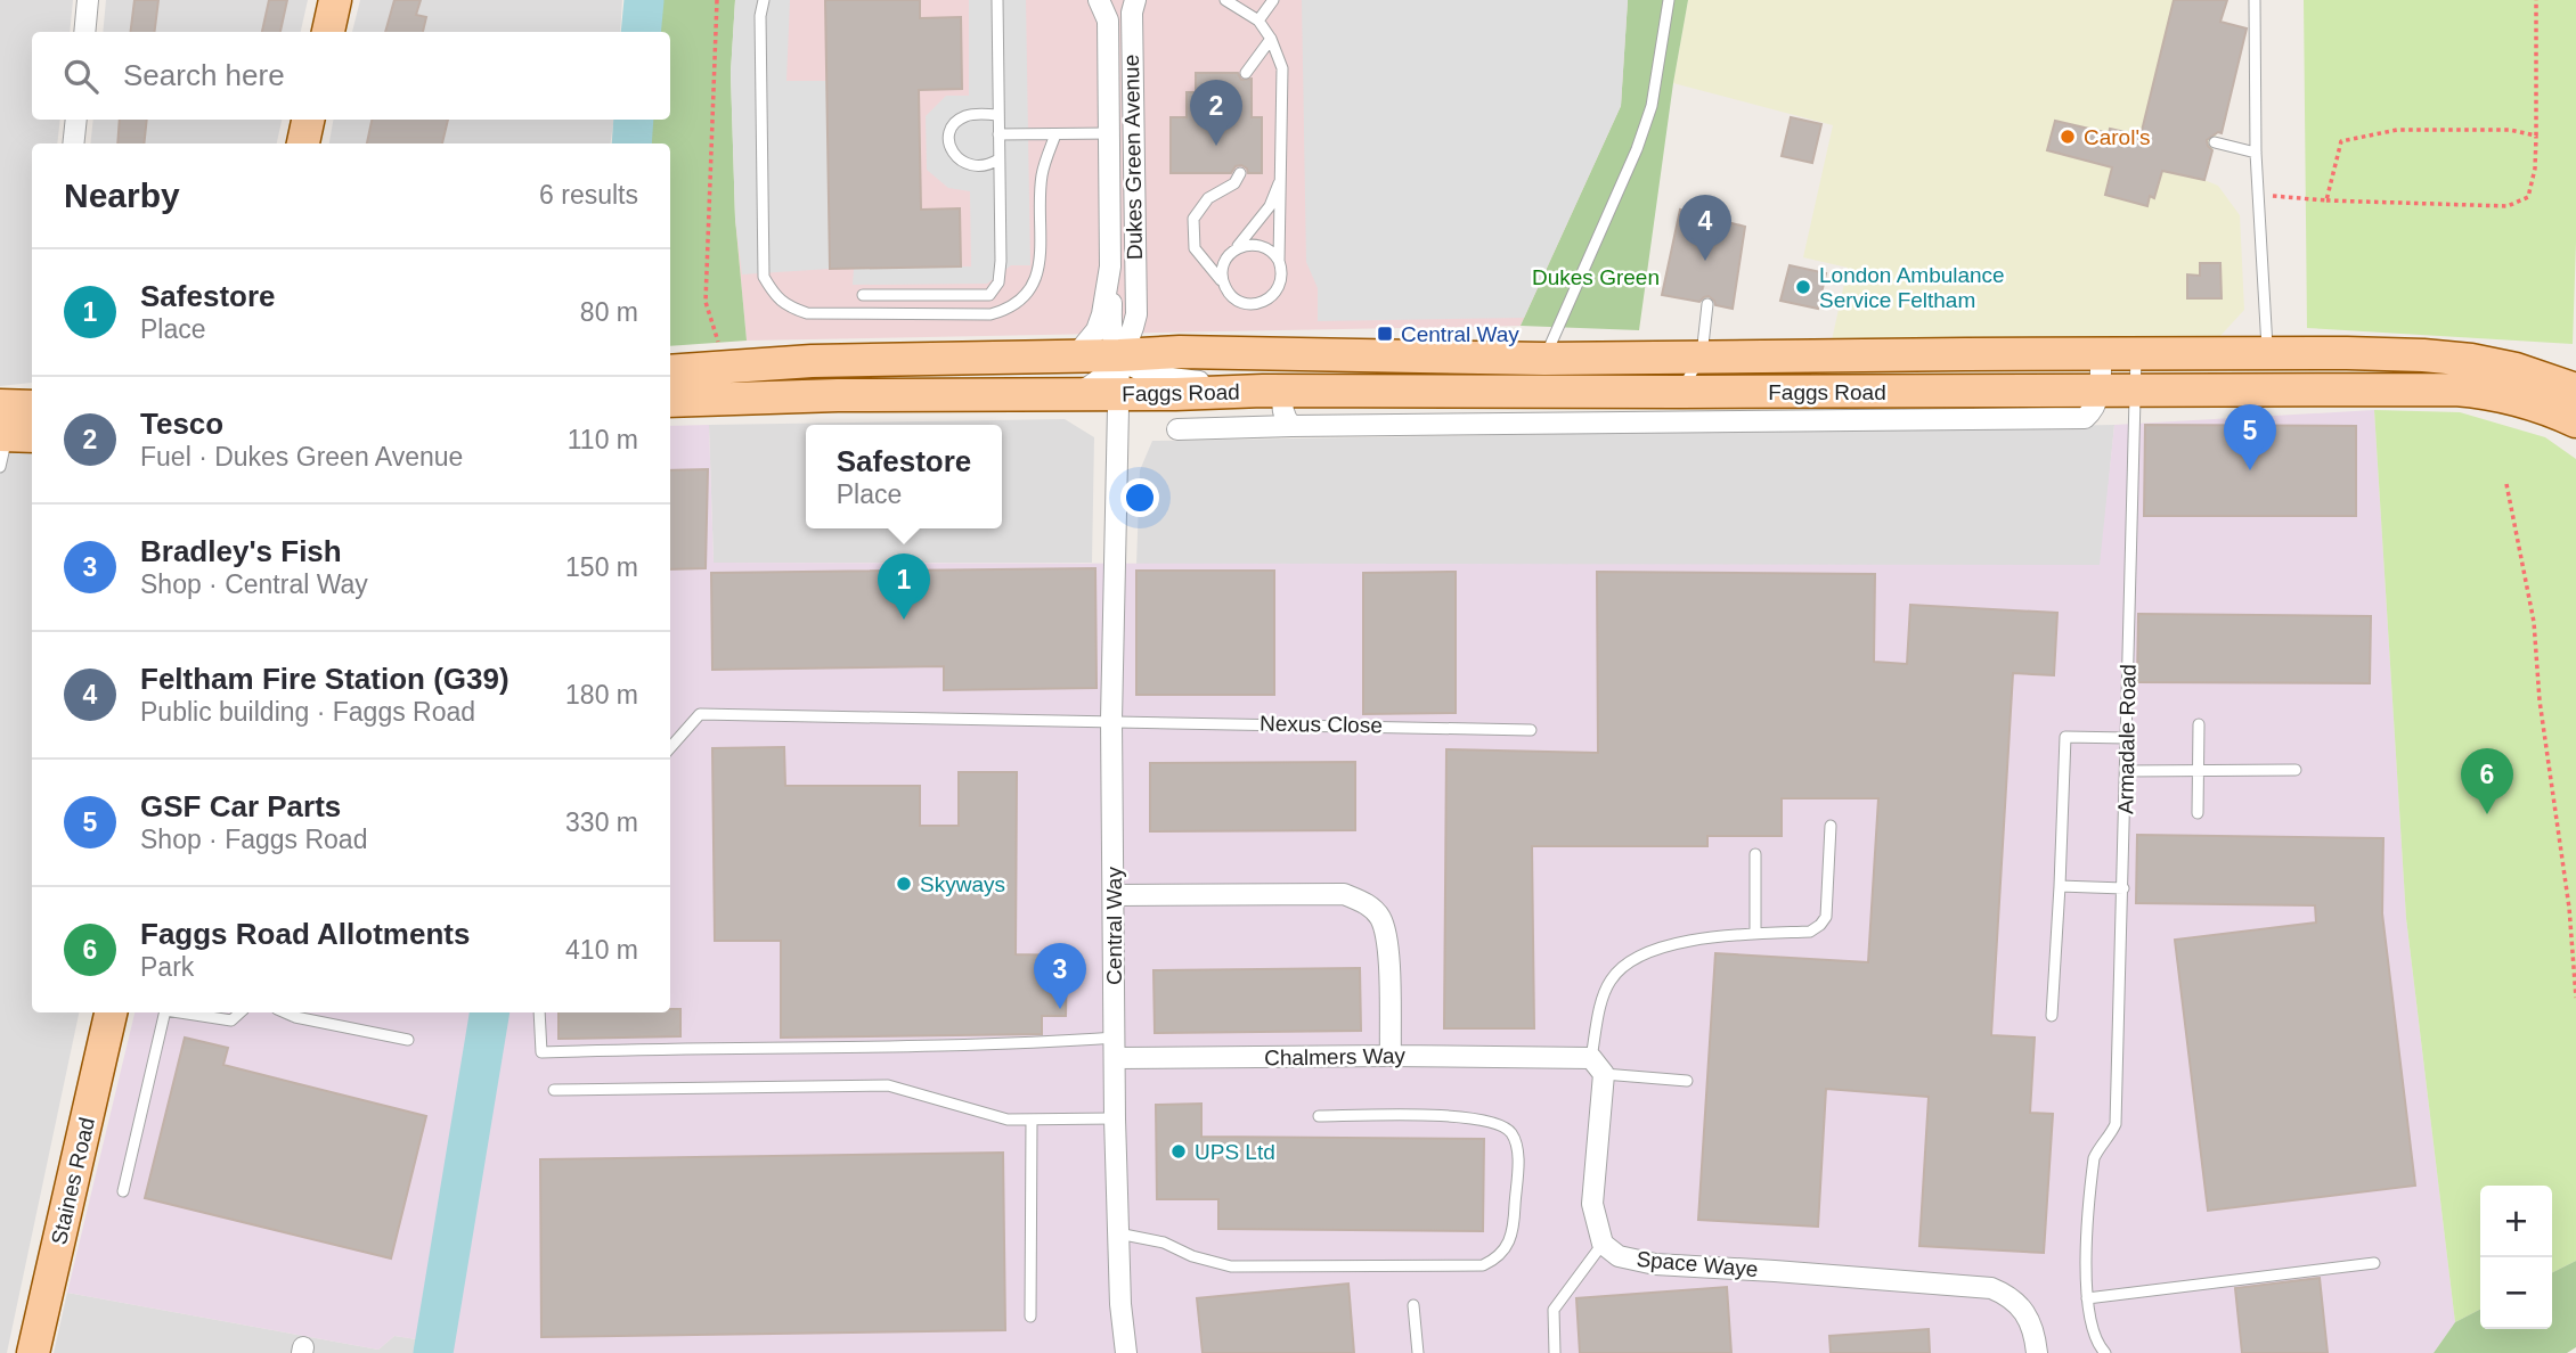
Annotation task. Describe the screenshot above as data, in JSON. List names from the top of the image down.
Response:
{
  "streets": {
    "main road": ["Faggs Road", "Staines Road"],
    "street": [
      "Dukes Green Avenue",
      "Central Way",
      "Chalmers Way",
      "Space Waye"
    ],
    "lane": ["Nexus Close", "Armadale Road"]
  },
  "crossings": [
    ["Dukes Green Avenue", "Faggs Road"],
    ["Dukes Green Avenue", "Central Way"],
    ["Faggs Road", "Armadale Road"],
    ["Faggs Road", "Central Way"],
    ["Nexus Close", "Central Way"],
    ["Central Way", "Chalmers Way"]
  ],
  "parks": ["Dukes Green"],
  "places": {
    "other": [
      "Carol's",
      "London Ambulance Service Feltham",
      "Skyways",
      "UPS Ltd"
    ],
    "transit": ["Central Way"]
  },
  "page": {
    "search": "Search here",
    "pins": [
      "2",
      "4",
      "5",
      "1",
      "6",
      "3"
    ],
    "heading": ["Nearby", "6 results"],
    "list": [
      {
        "mark": "1",
        "name": "Safestore",
        "note": "Place",
        "value": "80 m"
      },
      {
        "mark": "2",
        "name": "Tesco",
        "note": "Fuel · Dukes Green Avenue",
        "value": "110 m"
      },
      {
        "mark": "3",
        "name": "Bradley's Fish",
        "note": "Shop · Central Way",
        "value": "150 m"
      },
      {
        "mark": "4",
        "name": "Feltham Fire Station (G39)",
        "note": "Public building · Faggs Road",
        "value": "180 m"
      },
      {
        "mark": "5",
        "name": "GSF Car Parts",
        "note": "Shop · Faggs Road",
        "value": "330 m"
      },
      {
        "mark": "6",
        "name": "Faggs Road Allotments",
        "note": "Park",
        "value": "410 m"
      }
    ],
    "popup": ["Safestore", "Place"],
    "map_buttons": ["+", "−"]
  }
}
